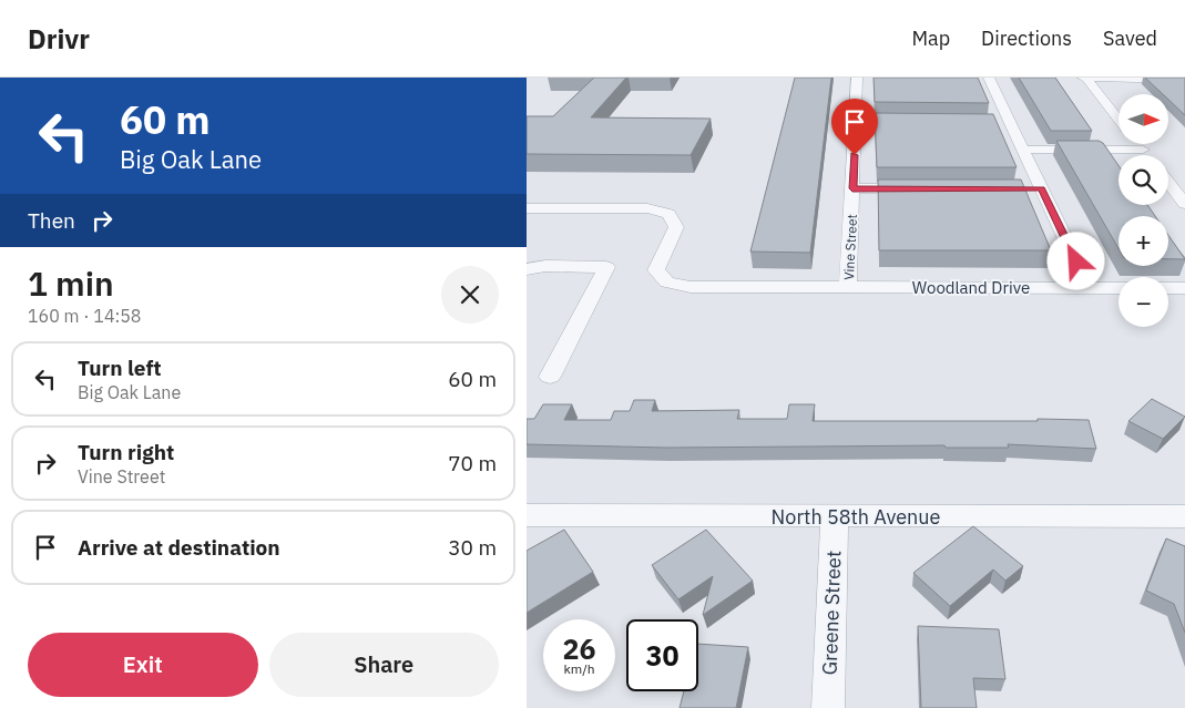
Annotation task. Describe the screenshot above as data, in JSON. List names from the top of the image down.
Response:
{
  "streets": {
    "street": [
      "Vine Street",
      "Woodland Drive",
      "North 58th Avenue",
      "Greene Street"
    ]
  },
  "crossings": [
    ["Vine Street", "Woodland Drive"],
    ["North 58th Avenue", "Greene Street"]
  ],
  "north": "right",
  "page": {
    "header": "Drivr",
    "nav": ["Map", "Directions", "Saved"],
    "turn": ["60 m", "Big Oak Lane"],
    "map_buttons": ["+", "−"],
    "then": "Then",
    "heading": ["1 min", "160 m · 14:58"],
    "list": [
      {
        "name": "Turn left",
        "note": "Big Oak Lane",
        "value": "60 m"
      },
      {
        "name": "Turn right",
        "note": "Vine Street",
        "value": "70 m"
      },
      {
        "name": "Arrive at destination",
        "value": "30 m"
      }
    ],
    "speed": "26 km/h",
    "limit": "30",
    "buttons": ["Exit", "Share"]
  }
}
